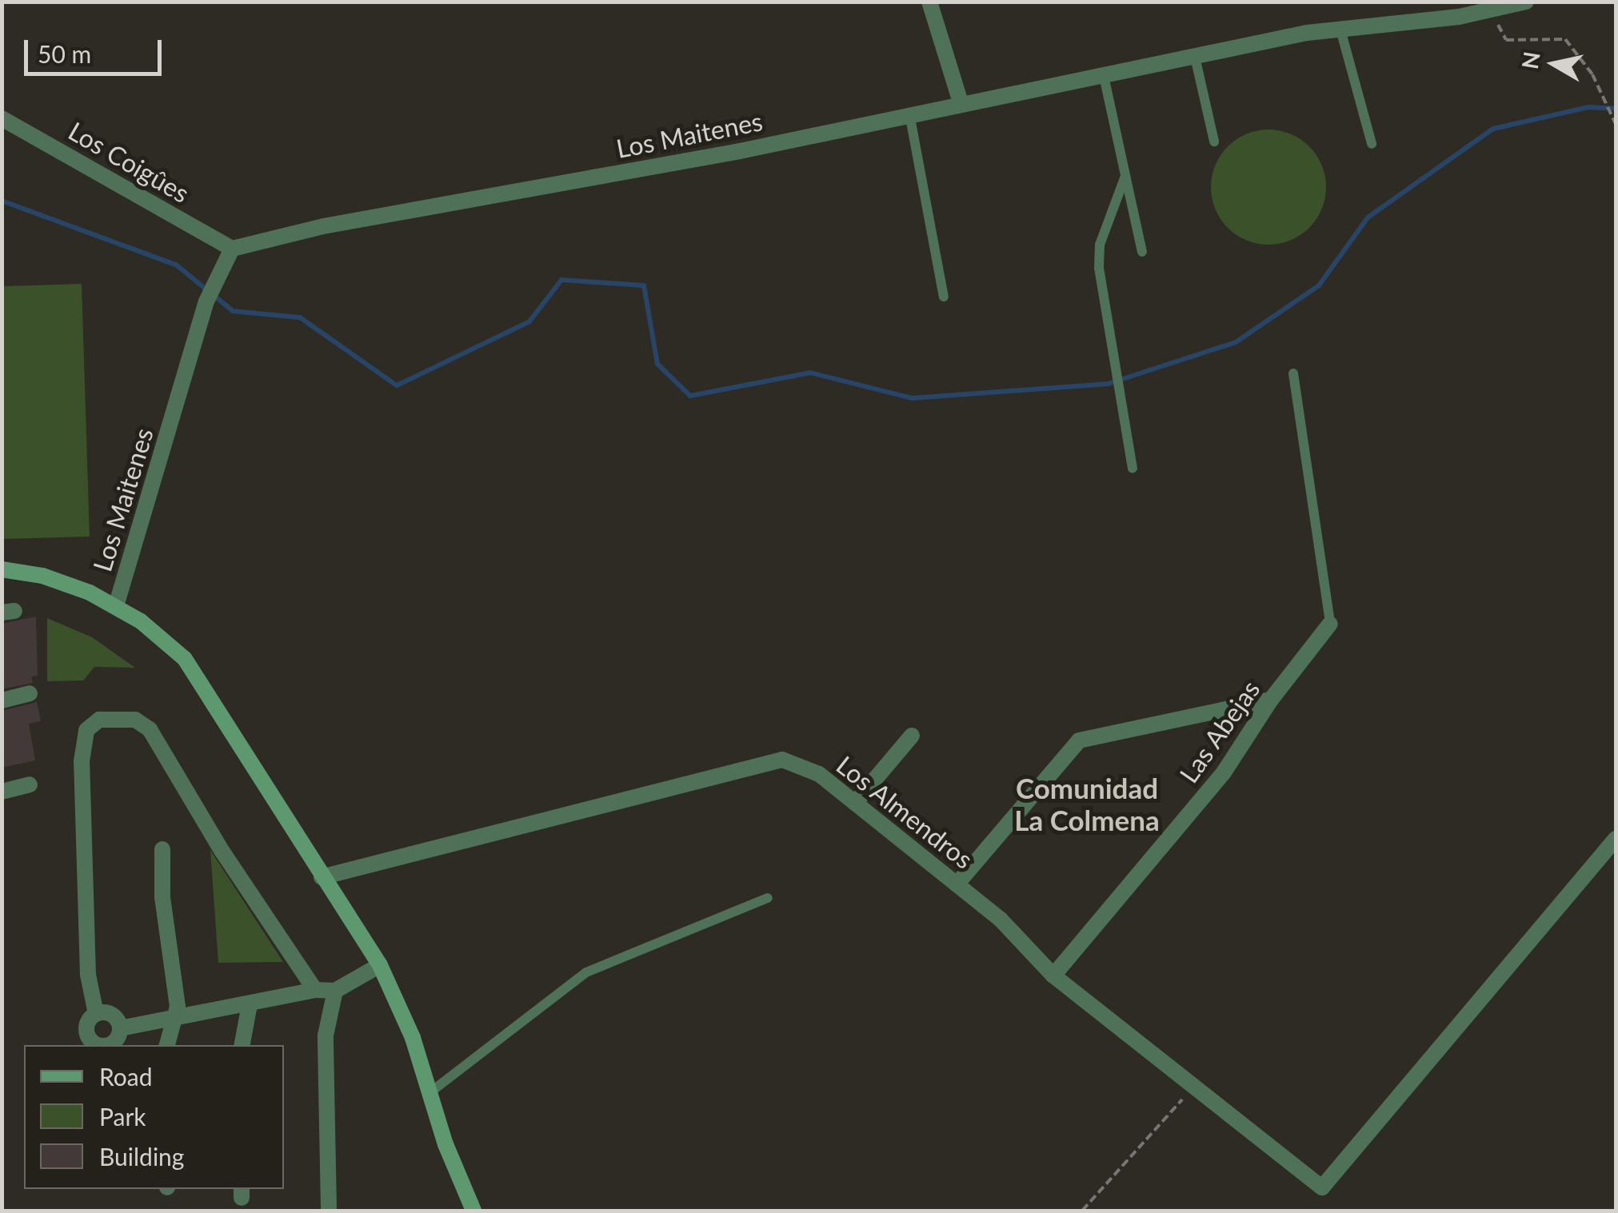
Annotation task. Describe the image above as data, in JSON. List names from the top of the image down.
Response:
{
  "streets": {
    "street": [
      "Los Maitenes",
      "Los Coigûes",
      "Las Abejas",
      "Los Almendros"
    ]
  },
  "crossings": [
    ["Los Maitenes", "Los Coigûes"],
    ["Las Abejas", "Los Almendros"]
  ],
  "districts": ["Comunidad La Colmena"],
  "legend": ["Road", "Park", "Building"],
  "scale_bar": "50 m",
  "north": "left"
}
